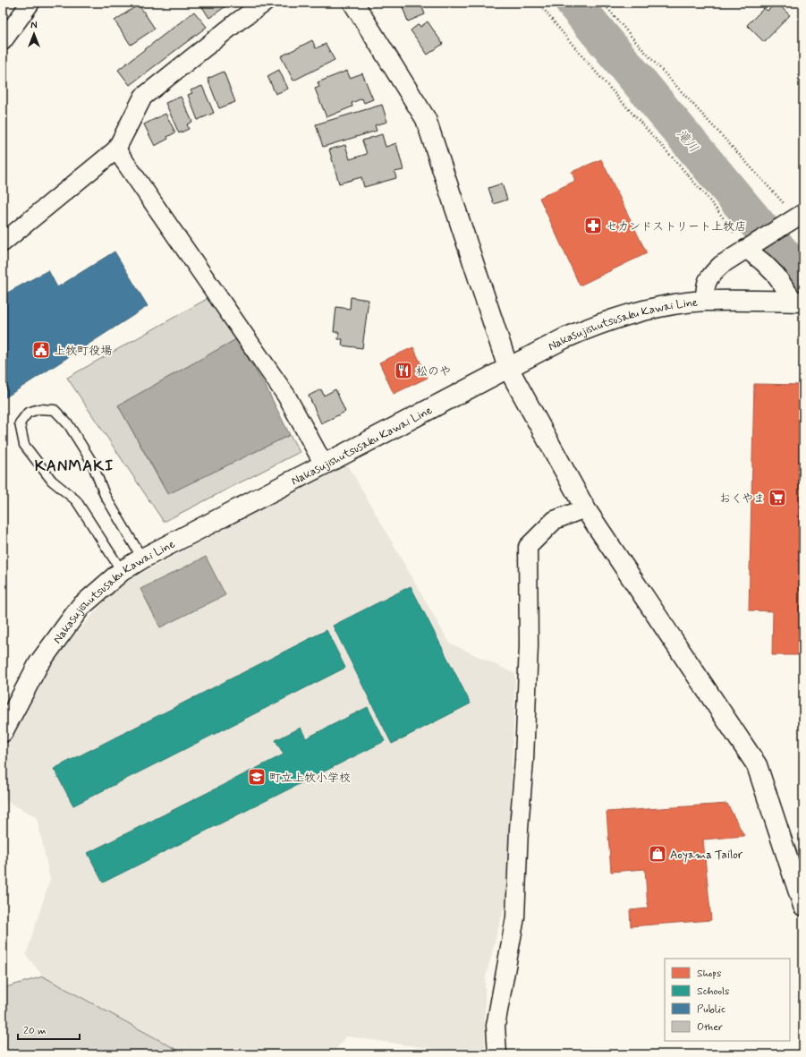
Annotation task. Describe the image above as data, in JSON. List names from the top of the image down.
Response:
{
  "streets": {
    "street": ["Nakasujishutsusaku Kawai Line"]
  },
  "districts": ["KANMAKI"],
  "water": ["滝川"],
  "places": {
    "pharmacy": ["セカンドストリート上牧店"],
    "public building": ["上牧町役場"],
    "restaurant": ["松のや"],
    "supermarket": ["おくやま"],
    "school or university": ["町立上牧小学校"],
    "shop": ["Aoyama Tailor"]
  },
  "legend": [
    "Shops",
    "Schools",
    "Public",
    "Other"
  ],
  "scale_bar": "20 m",
  "north": "top"
}
